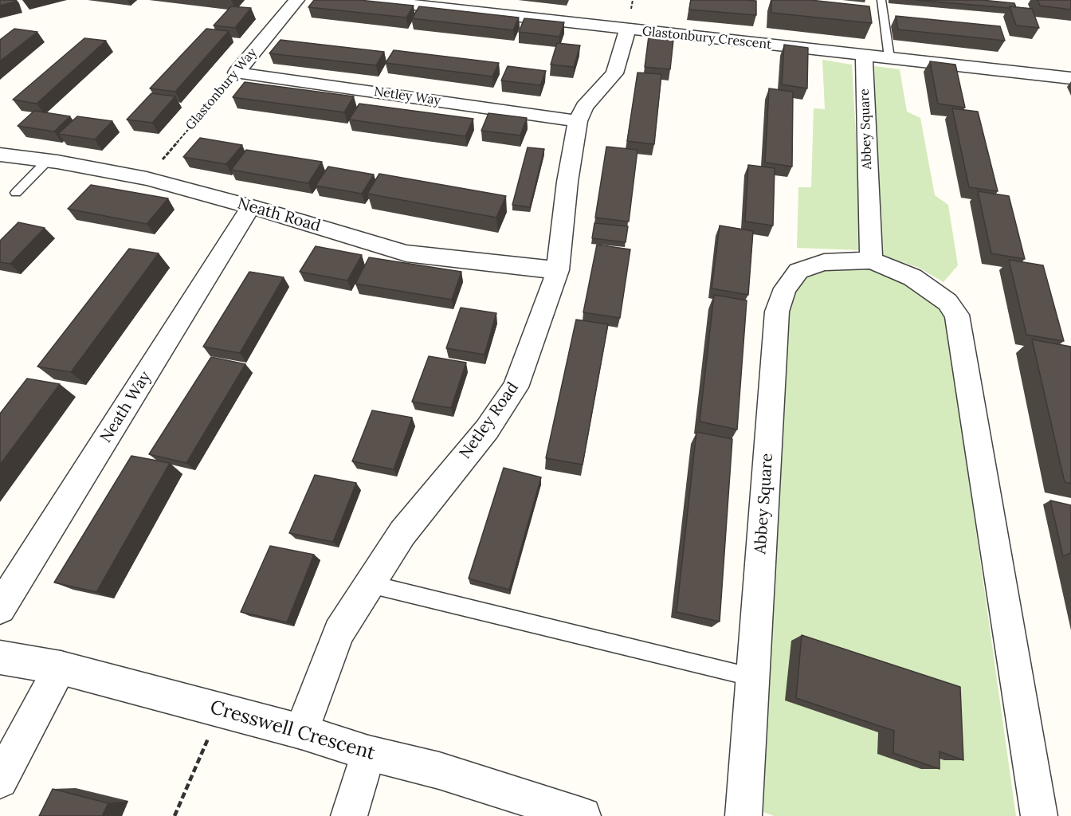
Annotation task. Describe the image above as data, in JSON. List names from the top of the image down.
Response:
{
  "streets": {
    "street": [
      "Glastonbury Crescent",
      "Glastonbury Way",
      "Netley Way",
      "Abbey Square",
      "Neath Road",
      "Neath Way",
      "Netley Road",
      "Cresswell Crescent"
    ]
  },
  "crossings": [
    ["Glastonbury Crescent", "Abbey Square"],
    ["Glastonbury Crescent", "Netley Road"],
    ["Glastonbury Way", "Netley Way"],
    ["Glastonbury Way", "Neath Road"],
    ["Netley Way", "Netley Road"],
    ["Neath Road", "Neath Way"],
    ["Neath Road", "Netley Road"],
    ["Netley Road", "Cresswell Crescent"]
  ]
}
